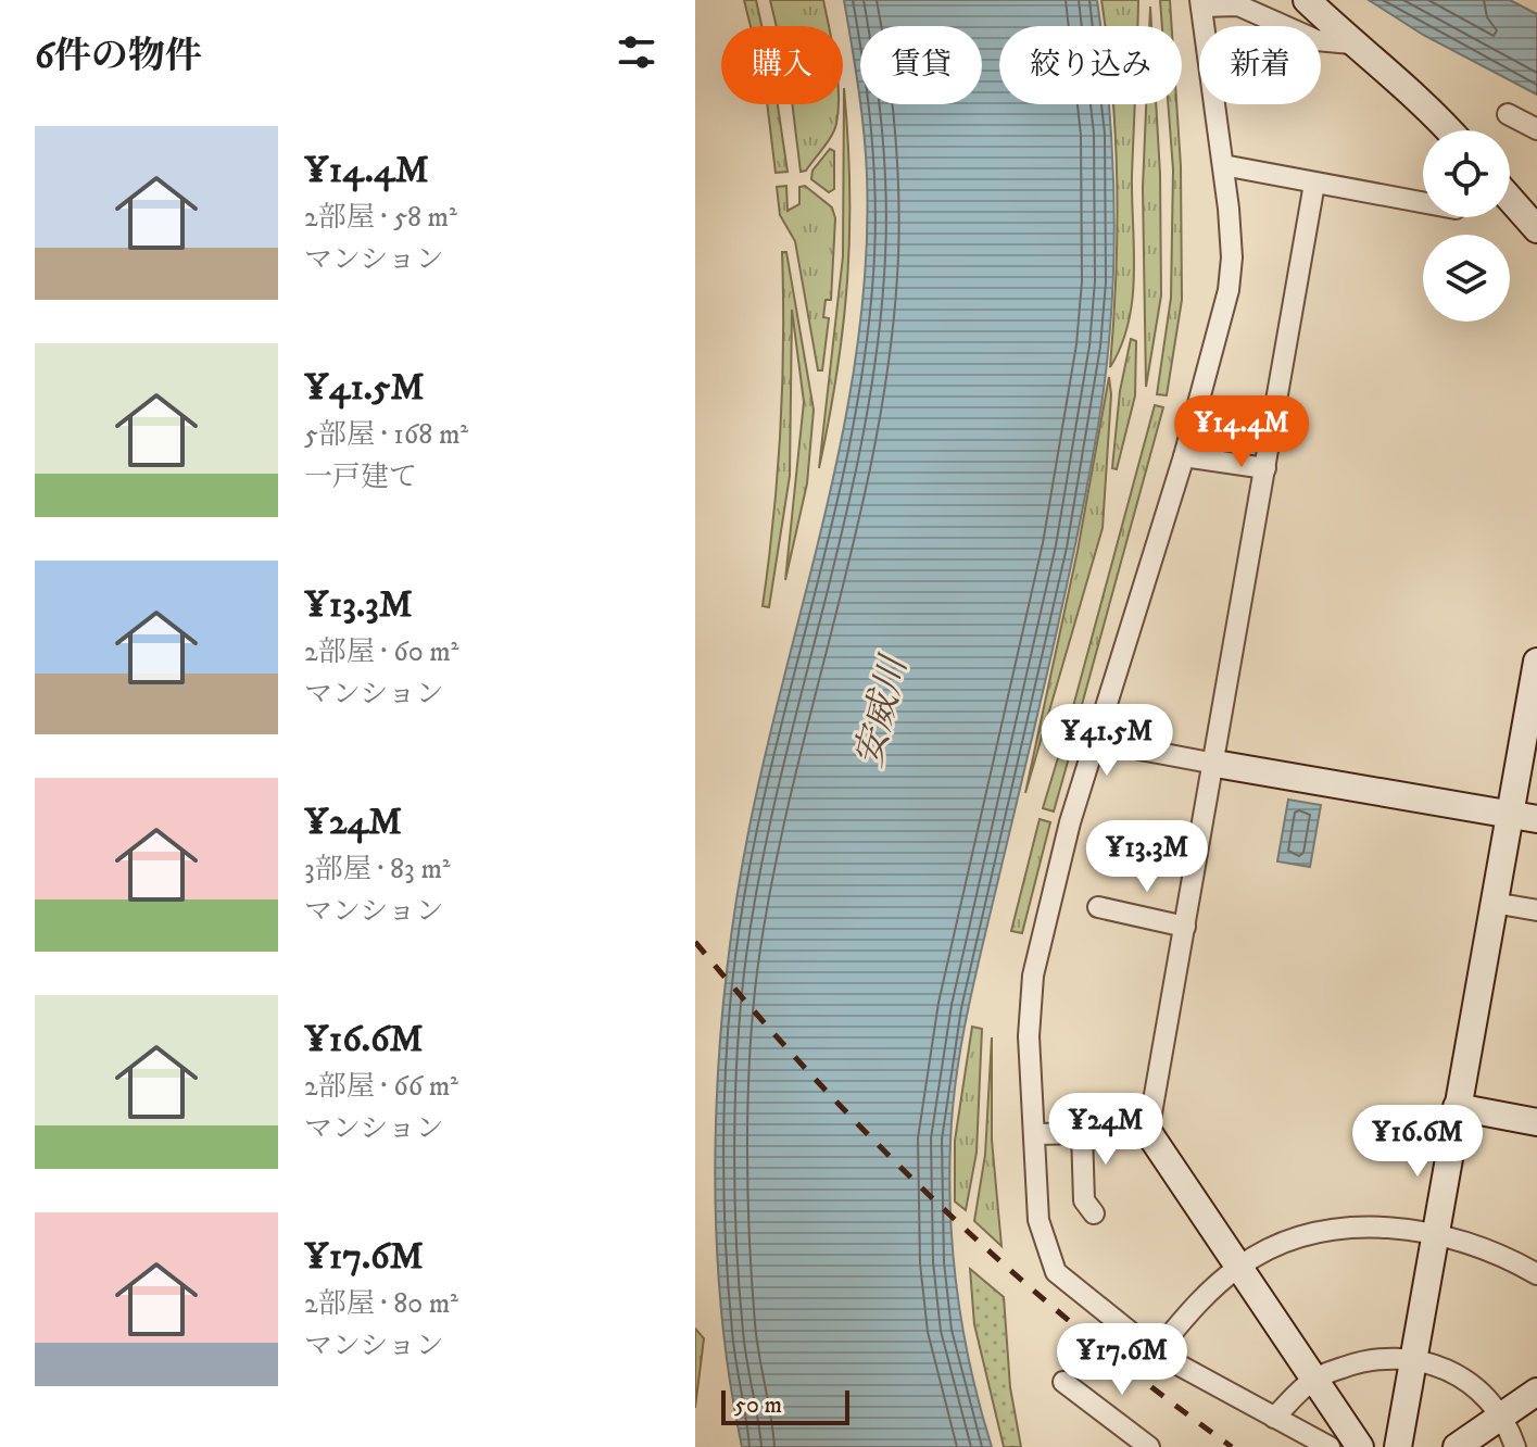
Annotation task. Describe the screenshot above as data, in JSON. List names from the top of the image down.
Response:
{
  "water": ["安威川"],
  "scale_bar": "50 m",
  "page": {
    "heading": "6件の物件",
    "chip": [
      "購入",
      "賃貸",
      "絞り込み",
      "新着"
    ],
    "list": [
      {
        "name": "¥14.4M",
        "note": "2部屋 · 58 m² · マンション"
      },
      {
        "name": "¥41.5M",
        "note": "5部屋 · 168 m² · 一戸建て"
      },
      {
        "name": "¥13.3M",
        "note": "2部屋 · 60 m² · マンション"
      },
      {
        "name": "¥24M",
        "note": "3部屋 · 83 m² · マンション"
      },
      {
        "name": "¥16.6M",
        "note": "2部屋 · 66 m² · マンション"
      },
      {
        "name": "¥17.6M",
        "note": "2部屋 · 80 m² · マンション"
      }
    ],
    "price": [
      "¥14.4M",
      "¥41.5M",
      "¥13.3M",
      "¥24M",
      "¥16.6M",
      "¥17.6M"
    ],
    "scale": "50 m"
  }
}
